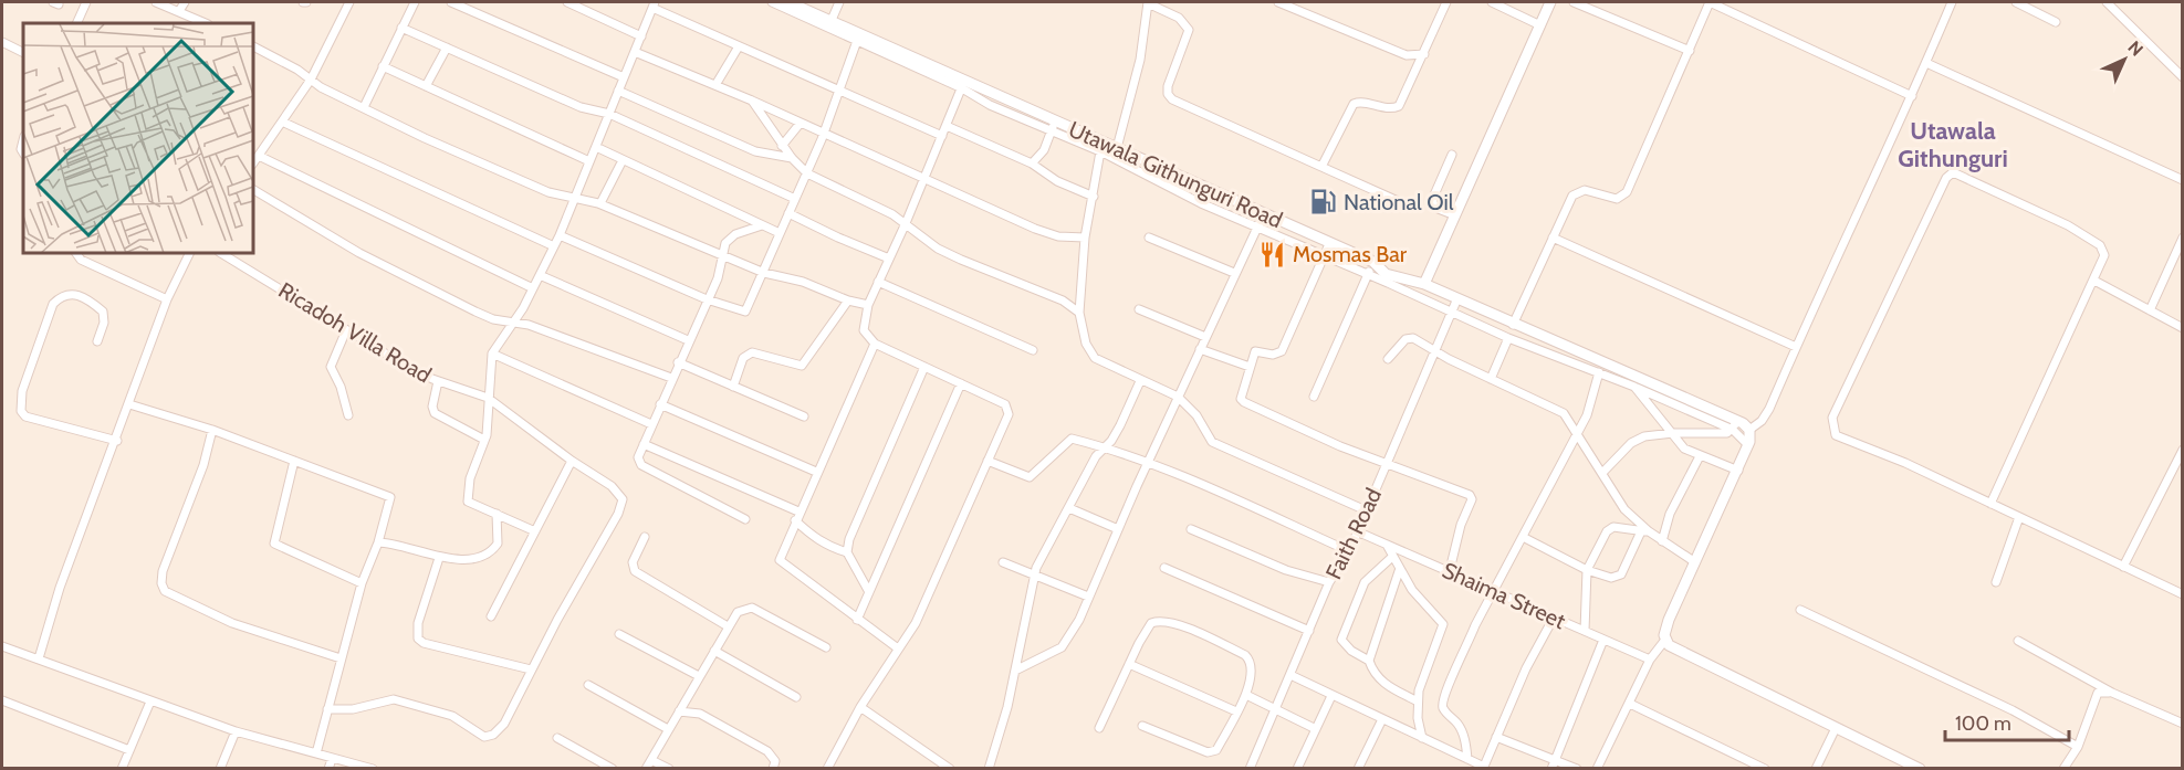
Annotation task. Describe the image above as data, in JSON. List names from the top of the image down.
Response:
{
  "streets": {
    "street": [
      "Utawala Githunguri Road",
      "Ricadoh Villa Road",
      "Faith Road",
      "Shaima Street"
    ]
  },
  "crossings": [
    ["Utawala Githunguri Road", "Faith Road"],
    ["Faith Road", "Shaima Street"]
  ],
  "districts": ["Utawala Githunguri"],
  "places": {
    "fuel station": ["National Oil"],
    "restaurant": ["Mosmas Bar"]
  },
  "scale_bar": "100 m",
  "north": "top right"
}
